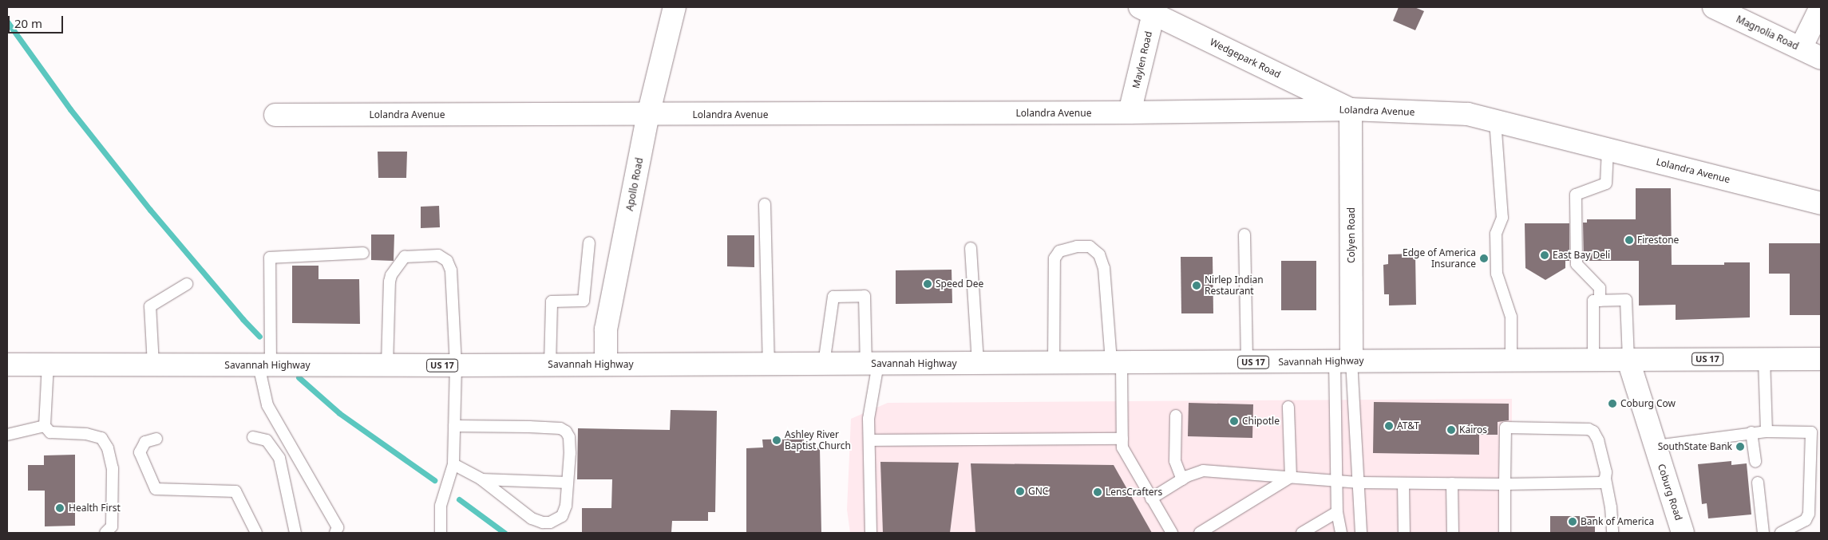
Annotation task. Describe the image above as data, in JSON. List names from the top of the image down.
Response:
{
  "streets": {
    "main road": [
      "Magnolia Road",
      "Wedgepark Road",
      "Maylen Road",
      "Lolandra Avenue",
      "Apollo Road",
      "Colyen Road",
      "US 17",
      "Savannah Highway",
      "Coburg Road"
    ]
  },
  "crossings": [
    ["Wedgepark Road", "Maylen Road"],
    ["Wedgepark Road", "Lolandra Avenue"],
    ["Wedgepark Road", "Colyen Road"],
    ["Maylen Road", "Lolandra Avenue"],
    ["Lolandra Avenue", "Apollo Road"],
    ["Lolandra Avenue", "Colyen Road"],
    ["Apollo Road", "Savannah Highway"],
    ["Colyen Road", "Savannah Highway"],
    ["Savannah Highway", "Coburg Road"]
  ],
  "places": [
    "Firestone",
    "East Bay Deli",
    "Edge of America Insurance",
    "Speed Dee",
    "Nirlep Indian Restaurant",
    "Coburg Cow",
    "Chipotle",
    "AT&T",
    "Kairos",
    "Ashley River Baptist Church",
    "SouthState Bank",
    "GNC",
    "LensCrafters",
    "Health First",
    "Bank of America"
  ],
  "scale_bar": "20 m"
}
